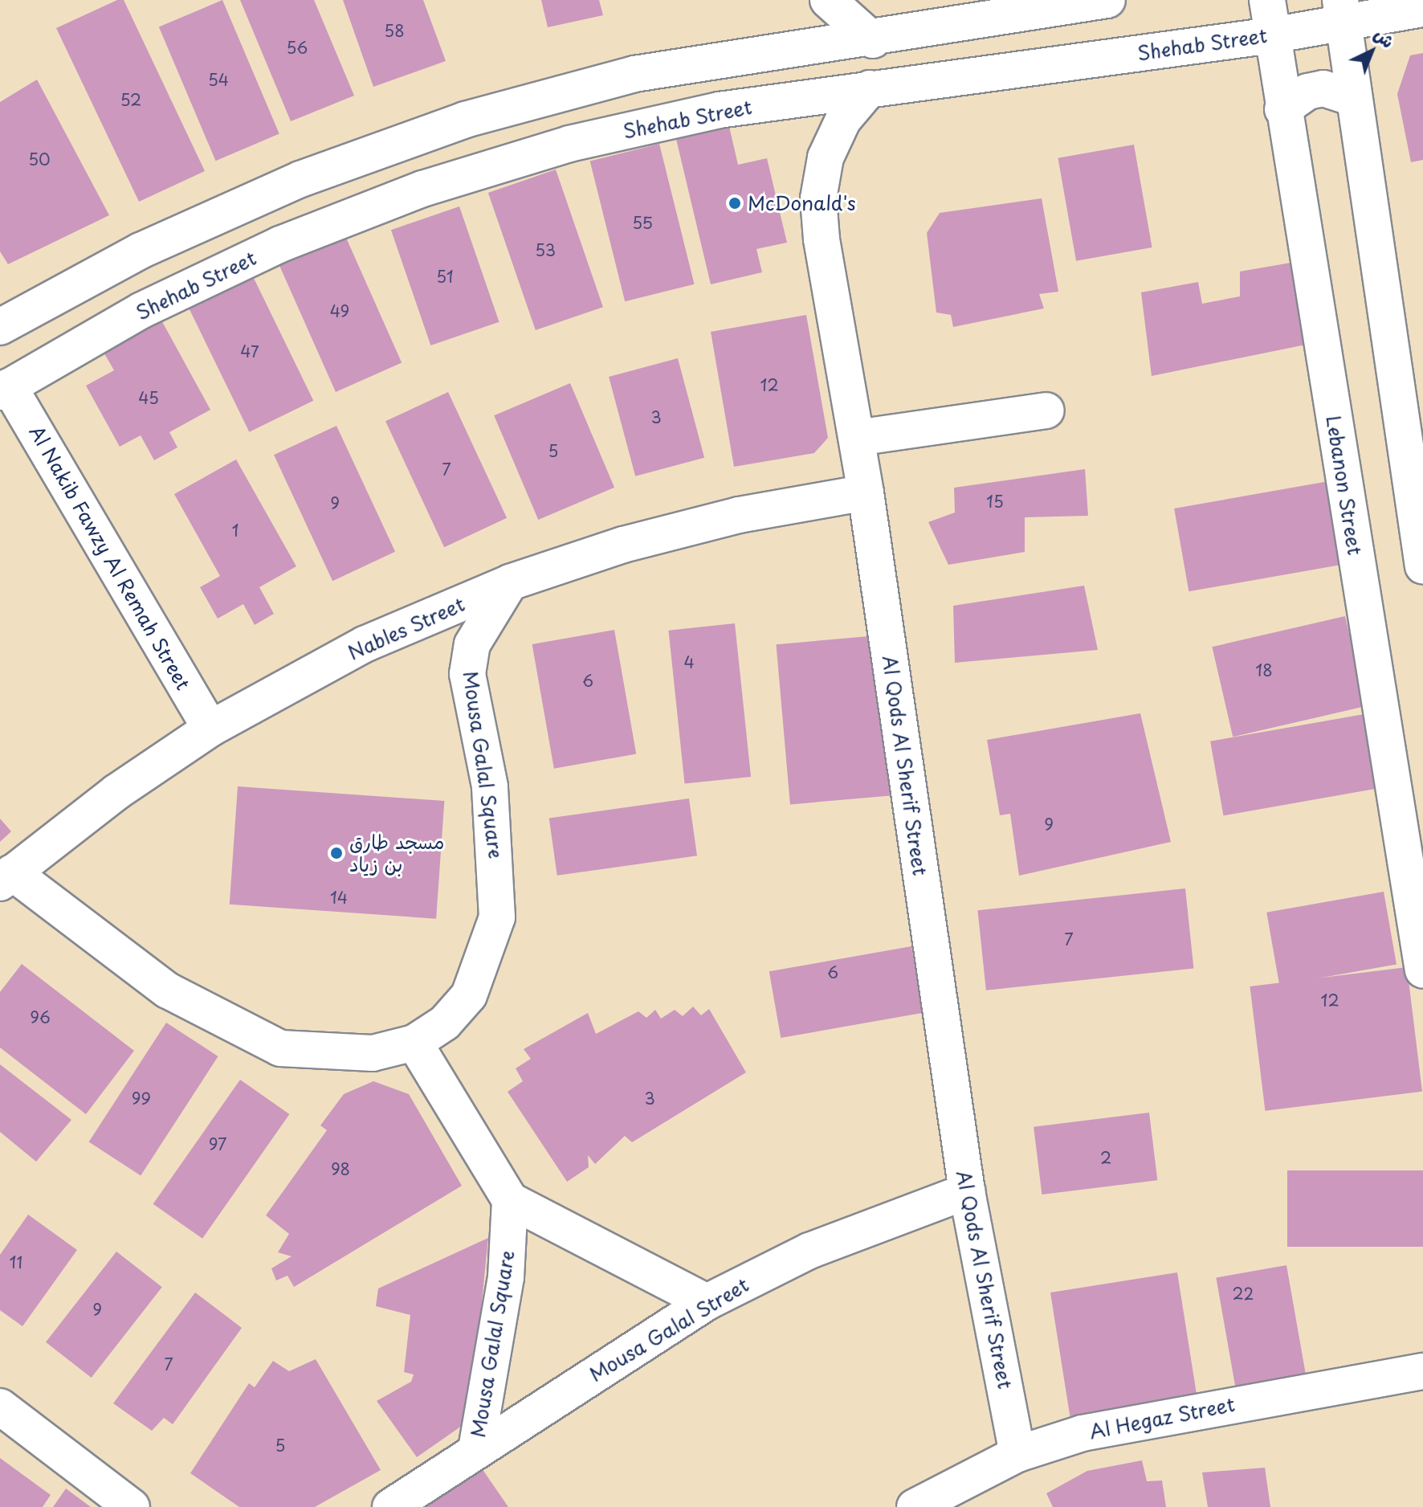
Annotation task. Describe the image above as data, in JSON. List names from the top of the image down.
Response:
{
  "streets": {
    "street": [
      "Shehab Street",
      "Lebanon Street",
      "Al Nakib Fawzy Al Remah Street",
      "Nables Street",
      "Mousa Galal Square",
      "Al Qods Al Sherif Street",
      "Mousa Galal Street",
      "Al Hegaz Street"
    ]
  },
  "crossings": [
    ["Shehab Street", "Lebanon Street"],
    ["Shehab Street", "Al Nakib Fawzy Al Remah Street"],
    ["Shehab Street", "Al Qods Al Sherif Street"],
    ["Al Nakib Fawzy Al Remah Street", "Nables Street"],
    ["Nables Street", "Mousa Galal Square"],
    ["Nables Street", "Al Qods Al Sherif Street"],
    ["Mousa Galal Square", "Mousa Galal Street"],
    ["Al Qods Al Sherif Street", "Mousa Galal Street"],
    ["Al Qods Al Sherif Street", "Al Hegaz Street"]
  ],
  "places": ["McDonald's", "مسجد طارق بن زياد"],
  "house_numbers": [
    "58",
    "56",
    "54",
    "52",
    "50",
    "55",
    "53",
    "51",
    "49",
    "47",
    "12",
    "45",
    "3",
    "5",
    "7",
    "15",
    "9",
    "1",
    "4",
    "18",
    "6",
    "9",
    "14",
    "7",
    "6",
    "12",
    "96",
    "99",
    "3",
    "97",
    "2",
    "98",
    "11",
    "22",
    "9",
    "7",
    "5"
  ],
  "north": "top right"
}
